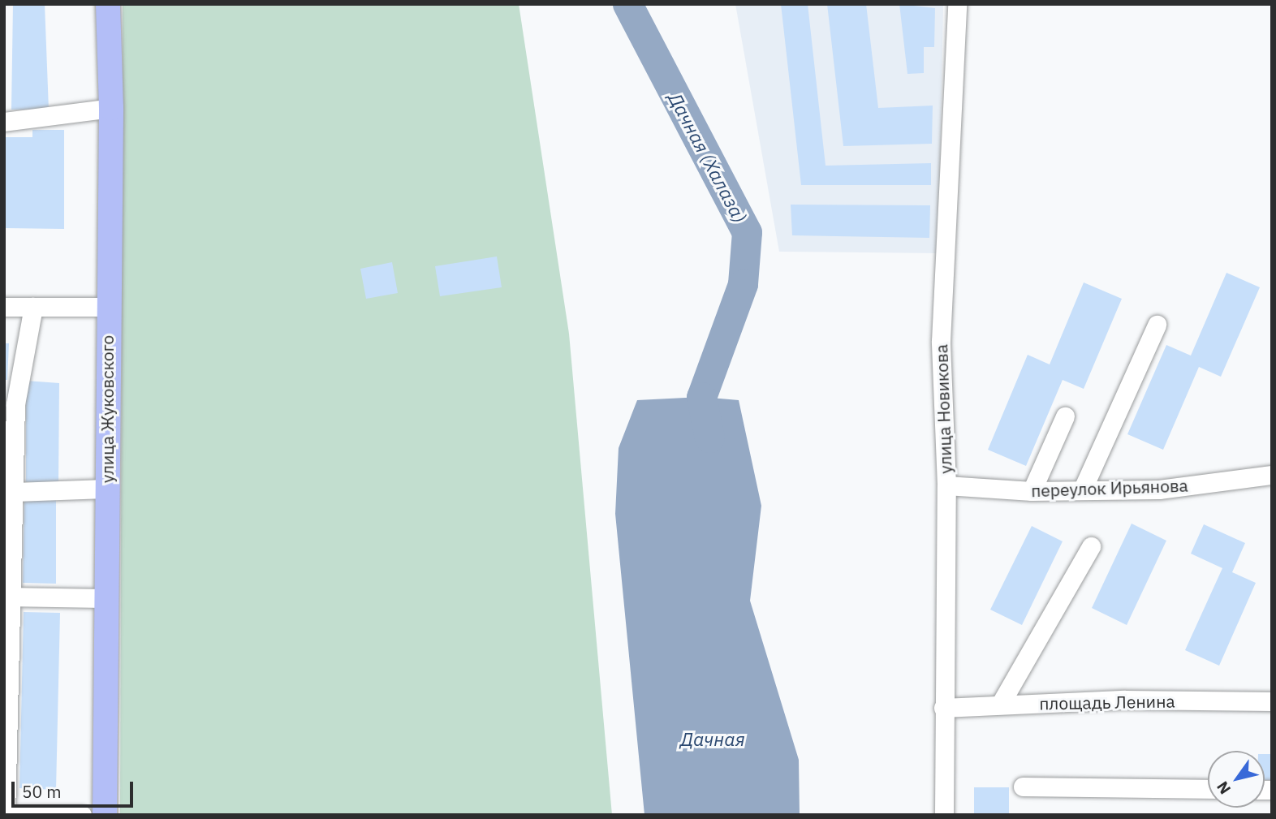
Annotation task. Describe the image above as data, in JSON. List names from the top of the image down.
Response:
{
  "streets": {
    "main road": ["улица Жуковского"],
    "street": ["улица Новикова", "переулок Ирьянова", "площадь Ленина"]
  },
  "crossings": [
    ["улица Новикова", "переулок Ирьянова"],
    ["улица Новикова", "площадь Ленина"]
  ],
  "water": ["Дачная (Халаза)", "Дачная"],
  "scale_bar": "50 m",
  "north": "bottom left"
}
